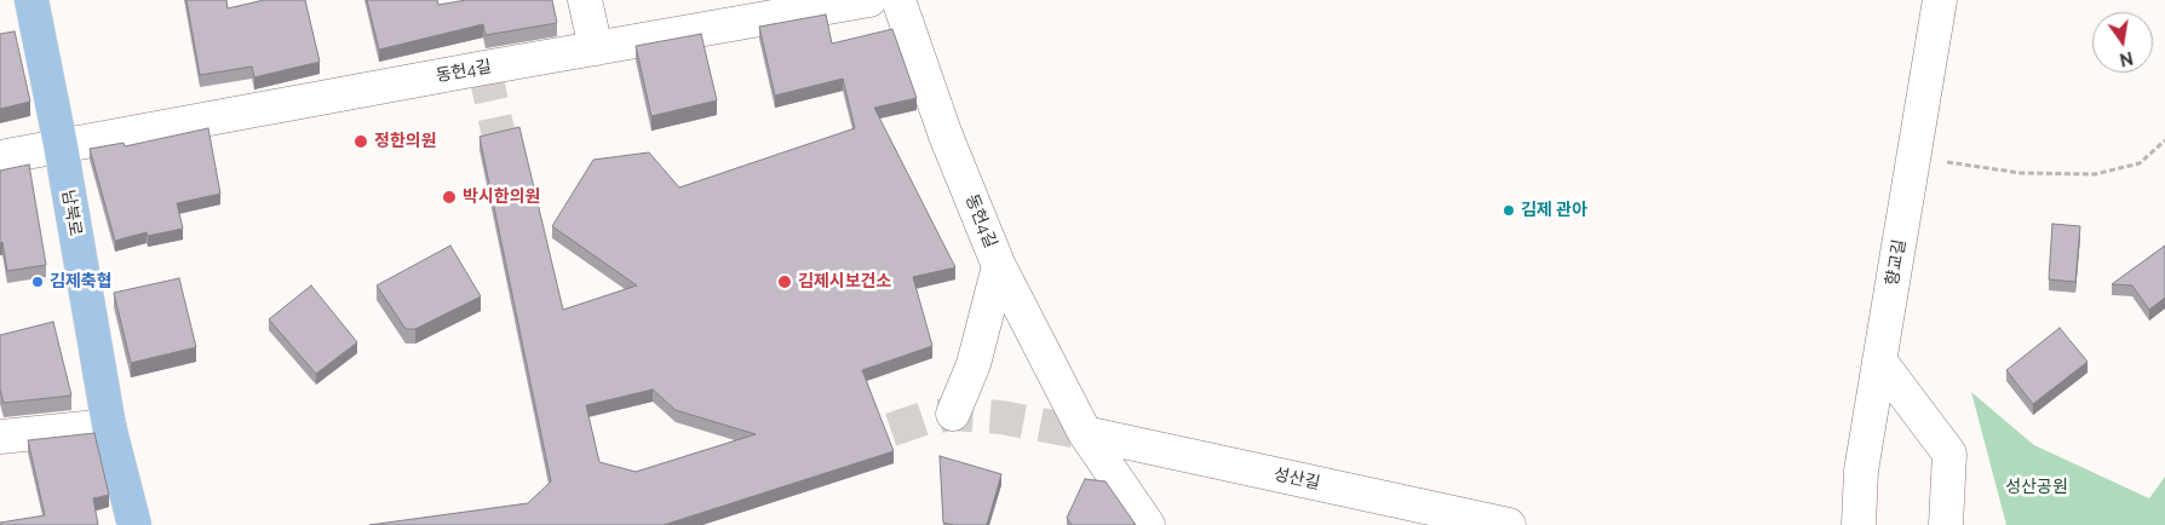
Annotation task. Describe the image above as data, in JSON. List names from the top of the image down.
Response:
{
  "streets": {
    "main road": ["남북로"],
    "street": ["동헌4길", "향교길", "성산길"]
  },
  "crossings": [
    ["동헌4길", "남북로"],
    ["동헌4길", "성산길"]
  ],
  "parks": ["성산공원"],
  "places": [
    "정한의원",
    "박시한의원",
    "김제 관아",
    "김제축협",
    "김제시보건소"
  ],
  "north": "bottom"
}
